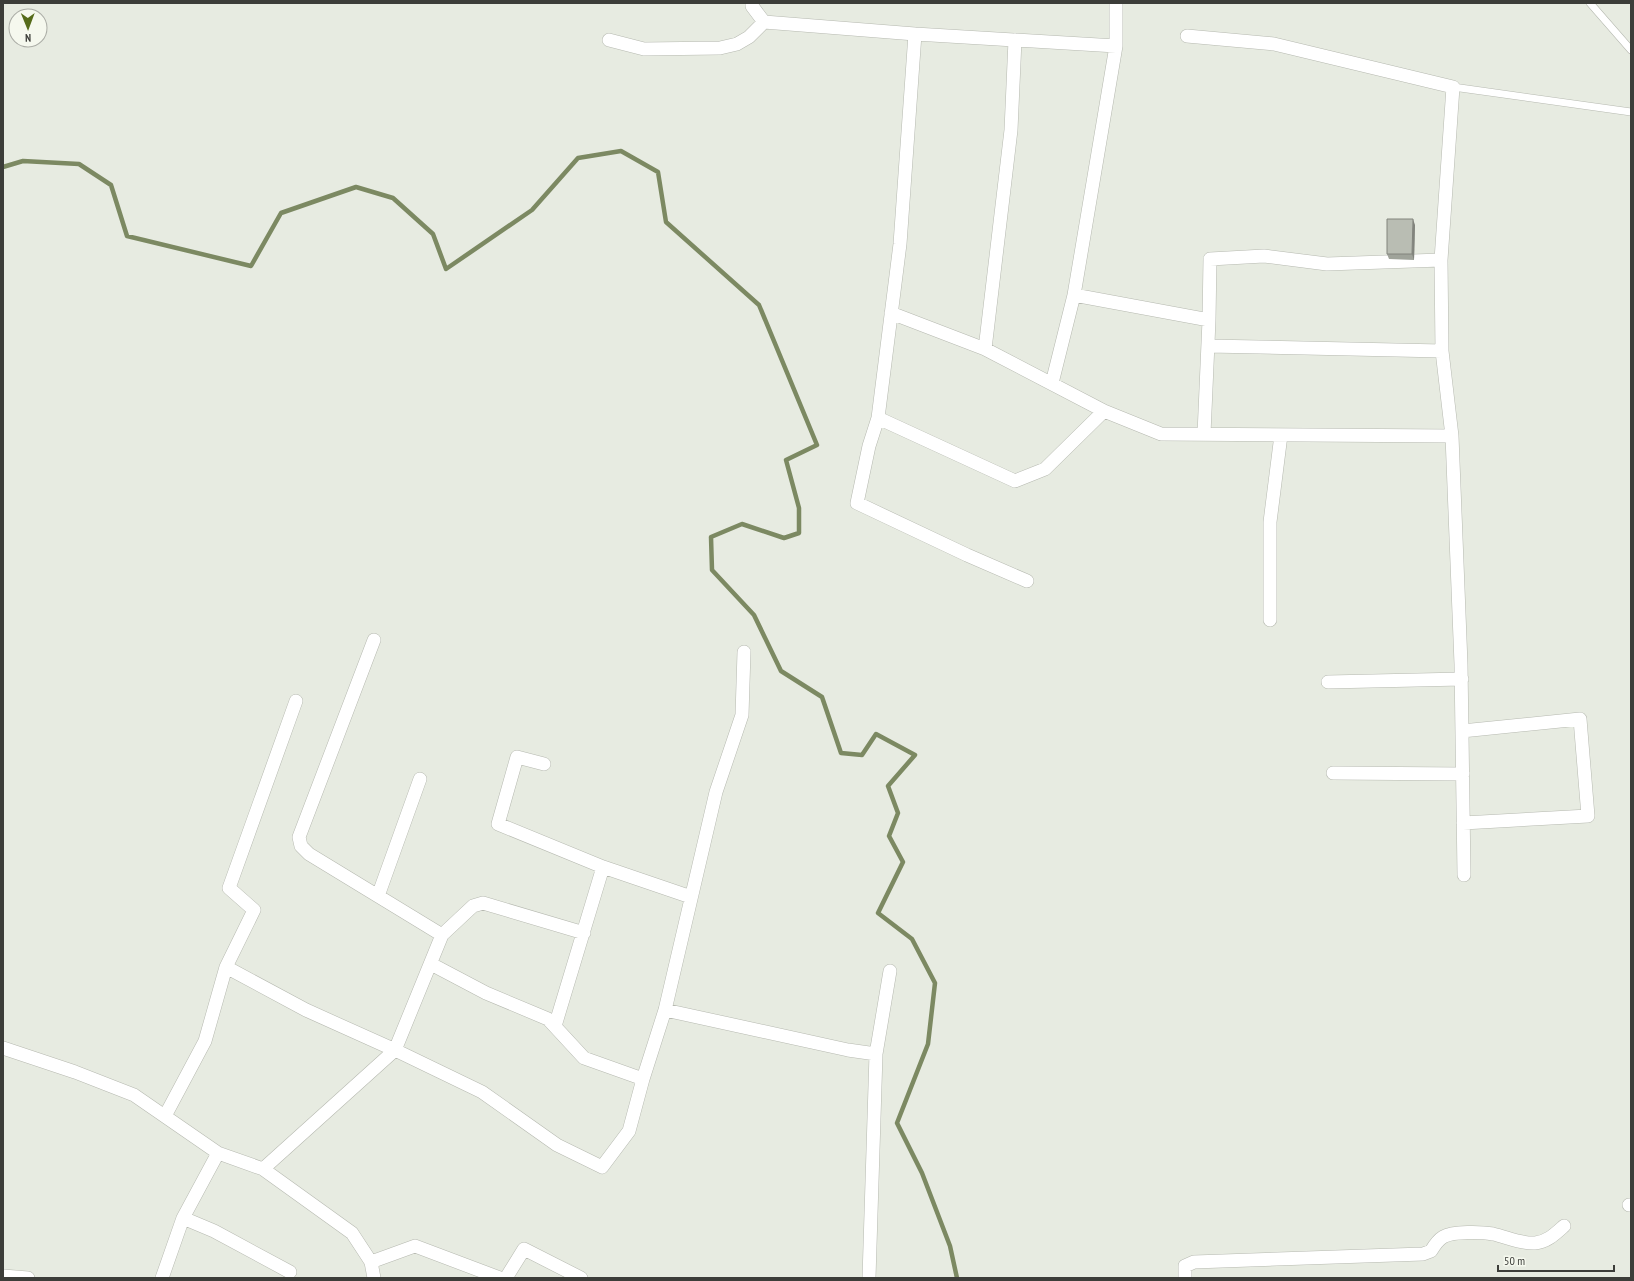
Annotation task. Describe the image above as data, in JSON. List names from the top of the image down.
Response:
{
  "scale_bar": "50 m",
  "north": "bottom"
}
